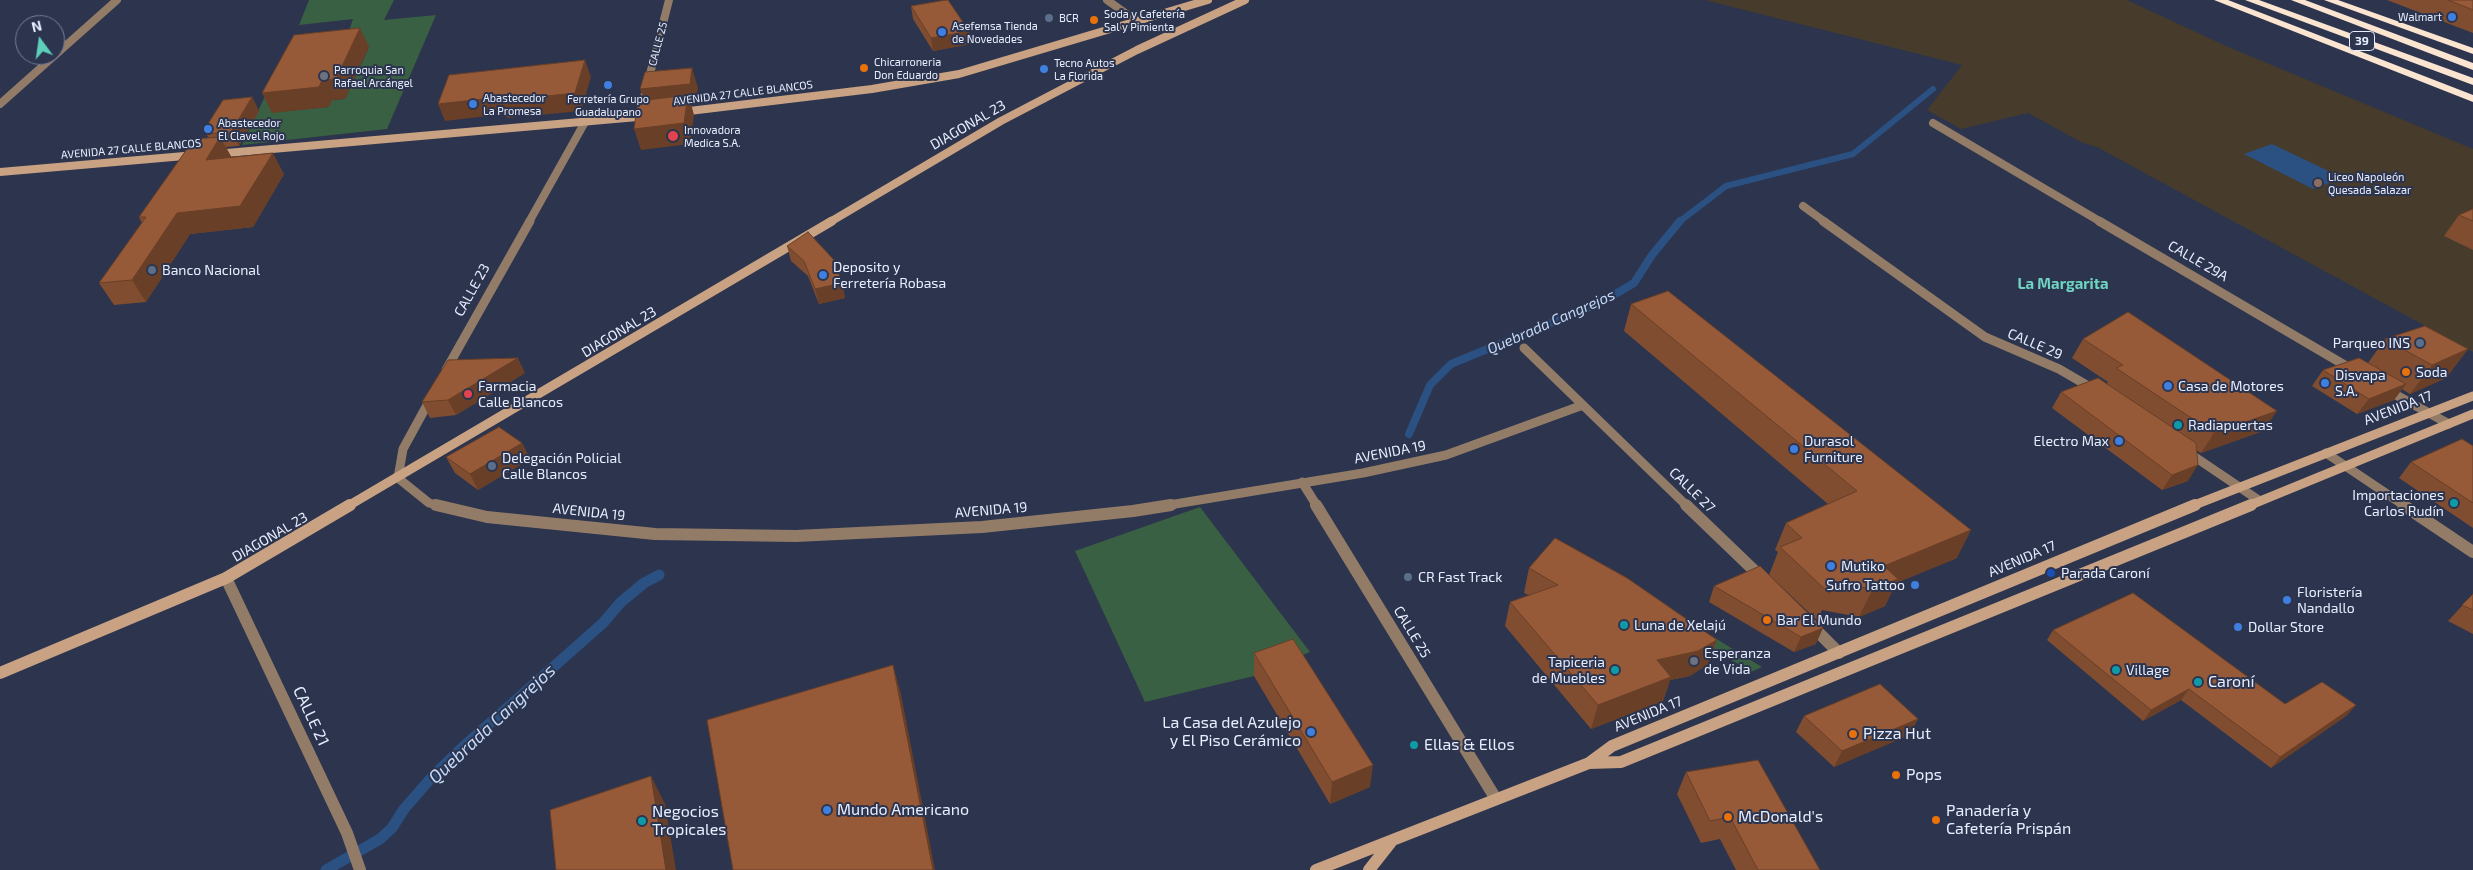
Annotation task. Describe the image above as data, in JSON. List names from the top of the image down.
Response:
{
  "streets": {
    "highway": ["39"],
    "main road": ["AVENIDA 27 CALLE BLANCOS", "DIAGONAL 23", "AVENIDA 17"],
    "street": [
      "CALLE 25",
      "CALLE 29A",
      "CALLE 23",
      "CALLE 29",
      "AVENIDA 19",
      "CALLE 27",
      "CALLE 21"
    ]
  },
  "crossings": [
    ["CALLE 25", "AVENIDA 27 CALLE BLANCOS"],
    ["CALLE 25", "AVENIDA 17"],
    ["CALLE 25", "AVENIDA 19"],
    ["AVENIDA 27 CALLE BLANCOS", "CALLE 23"],
    ["DIAGONAL 23", "AVENIDA 19"],
    ["DIAGONAL 23", "CALLE 21"],
    ["AVENIDA 19", "CALLE 27"]
  ],
  "districts": ["La Margarita"],
  "water": ["Quebrada Cangrejos"],
  "places": [
    "Walmart",
    "BCR",
    "Soda y Cafetería Sal y Pimienta",
    "Asefemsa Tienda de Novedades",
    "Chicarroneria Don Eduardo",
    "Tecno Autos La Florida",
    "Parroquia San Rafael Arcángel",
    "Ferretería Grupo Guadalupano",
    "Abastecedor La Promesa",
    "Abastecedor El Clavel Rojo",
    "Innovadora Medica S.A.",
    "Liceo Napoleón Quesada Salazar",
    "Banco Nacional",
    "Deposito y Ferretería Robasa",
    "Parqueo INS",
    "Soda",
    "Disvapa S.A.",
    "Casa de Motores",
    "Farmacia Calle Blancos",
    "Radiapuertas",
    "Electro Max",
    "Durasol Furniture",
    "Delegación Policial Calle Blancos",
    "Importaciones Carlos Rudín",
    "Mutiko",
    "Parada Caroní",
    "CR Fast Track",
    "Sufro Tattoo",
    "Floristería Nandallo",
    "Bar El Mundo",
    "Luna de Xelajú",
    "Dollar Store",
    "Esperanza de Vida",
    "Tapiceria de Muebles",
    "Village",
    "Caroní",
    "La Casa del Azulejo y El Piso Cerámico",
    "Pizza Hut",
    "Ellas & Ellos",
    "Pops",
    "Mundo Americano",
    "McDonald's",
    "Panadería y Cafetería Prispán",
    "Negocios Tropicales"
  ],
  "north": "top"
}
